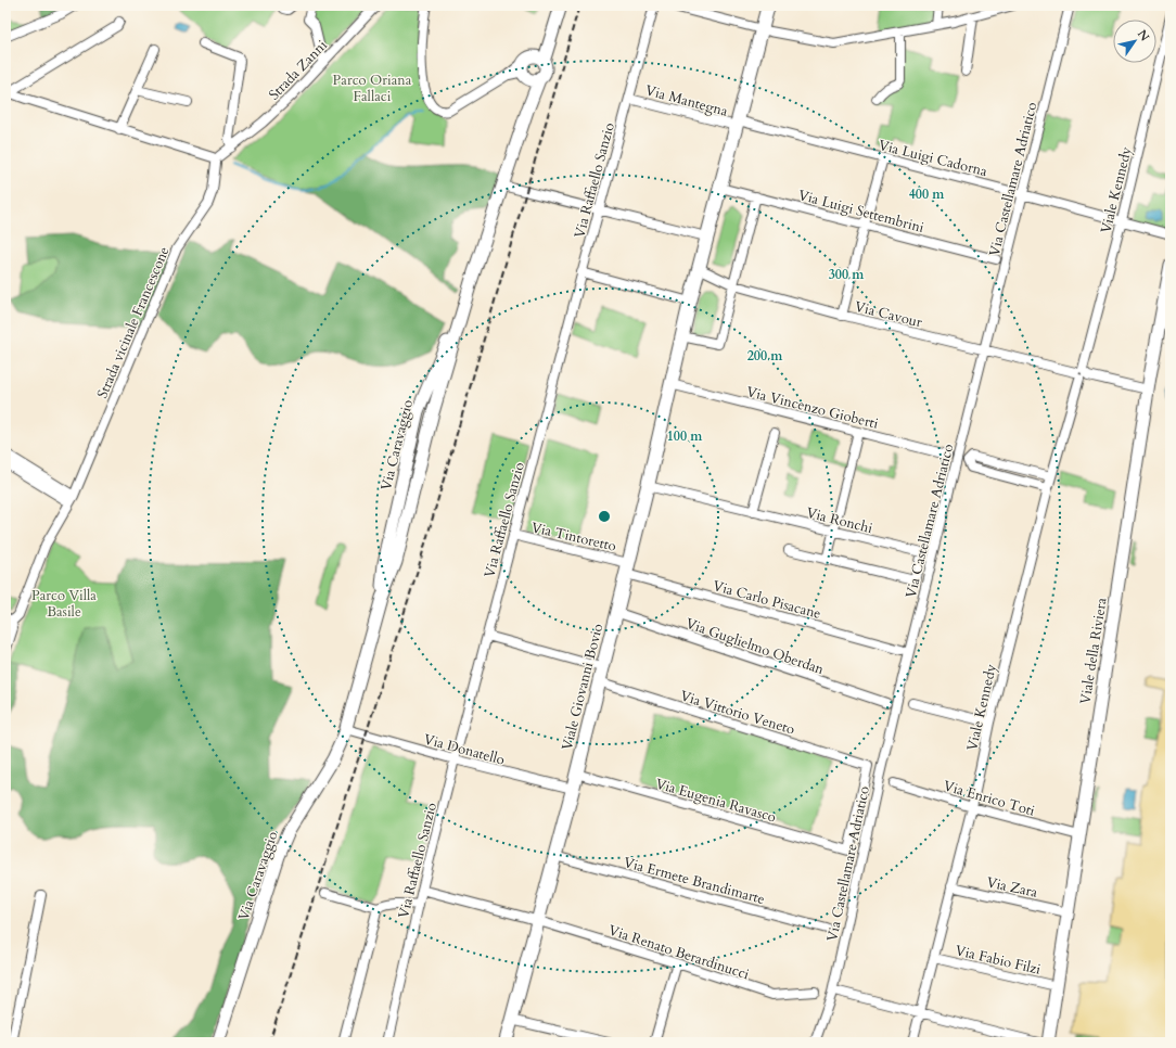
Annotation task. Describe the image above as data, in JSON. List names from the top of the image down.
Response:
{
  "streets": {
    "main road": ["Viale Giovanni Bovio"],
    "street": [
      "Strada Zanni",
      "Via Mantegna",
      "Via Luigi Cadorna",
      "Via Castellamare Adriatico",
      "Via Raffaello Sanzio",
      "Viale Kennedy",
      "Via Luigi Settembrini",
      "Via Cavour",
      "Strada vicinale Francescone",
      "Via Vincenzo Gioberti",
      "Via Caravaggio",
      "Via Ronchi",
      "Via Tintoretto",
      "Via Carlo Pisacane",
      "Via Guglielmo Oberdan",
      "Viale della Riviera",
      "Via Vittorio Veneto",
      "Via Donatello",
      "Via Enrico Toti",
      "Via Eugenia Ravasco",
      "Via Ermete Brandimarte",
      "Via Zara",
      "Via Renato Berardinucci",
      "Via Fabio Filzi"
    ]
  },
  "crossings": [
    ["Strada Zanni", "Strada vicinale Francescone"],
    ["Via Mantegna", "Via Luigi Cadorna"],
    ["Via Mantegna", "Via Raffaello Sanzio"],
    ["Via Mantegna", "Viale Giovanni Bovio"],
    ["Via Luigi Cadorna", "Via Castellamare Adriatico"],
    ["Via Luigi Cadorna", "Viale Kennedy"],
    ["Via Luigi Cadorna", "Viale Giovanni Bovio"],
    ["Via Castellamare Adriatico", "Via Cavour"],
    ["Via Raffaello Sanzio", "Via Tintoretto"],
    ["Via Raffaello Sanzio", "Via Donatello"],
    ["Via Raffaello Sanzio", "Via Renato Berardinucci"],
    ["Viale Kennedy", "Via Cavour"],
    ["Viale Kennedy", "Via Enrico Toti"],
    ["Viale Kennedy", "Via Zara"],
    ["Viale Kennedy", "Via Fabio Filzi"],
    ["Via Luigi Settembrini", "Viale Giovanni Bovio"],
    ["Via Cavour", "Viale della Riviera"],
    ["Via Cavour", "Viale Giovanni Bovio"],
    ["Via Vincenzo Gioberti", "Viale Giovanni Bovio"],
    ["Via Caravaggio", "Via Donatello"],
    ["Via Ronchi", "Viale Giovanni Bovio"],
    ["Via Tintoretto", "Via Carlo Pisacane"],
    ["Via Tintoretto", "Viale Giovanni Bovio"],
    ["Via Carlo Pisacane", "Viale Giovanni Bovio"],
    ["Via Guglielmo Oberdan", "Viale Giovanni Bovio"],
    ["Viale della Riviera", "Via Enrico Toti"],
    ["Viale della Riviera", "Via Zara"],
    ["Viale della Riviera", "Via Fabio Filzi"],
    ["Viale Giovanni Bovio", "Via Vittorio Veneto"],
    ["Viale Giovanni Bovio", "Via Donatello"],
    ["Viale Giovanni Bovio", "Via Eugenia Ravasco"],
    ["Viale Giovanni Bovio", "Via Ermete Brandimarte"],
    ["Viale Giovanni Bovio", "Via Renato Berardinucci"],
    ["Via Vittorio Veneto", "Via Eugenia Ravasco"]
  ],
  "parks": ["Parco Oriana Fallaci", "Parco Villa Basile"],
  "north": "top right",
  "rings": [
    "400 m",
    "300 m",
    "200 m",
    "100 m"
  ]
}
